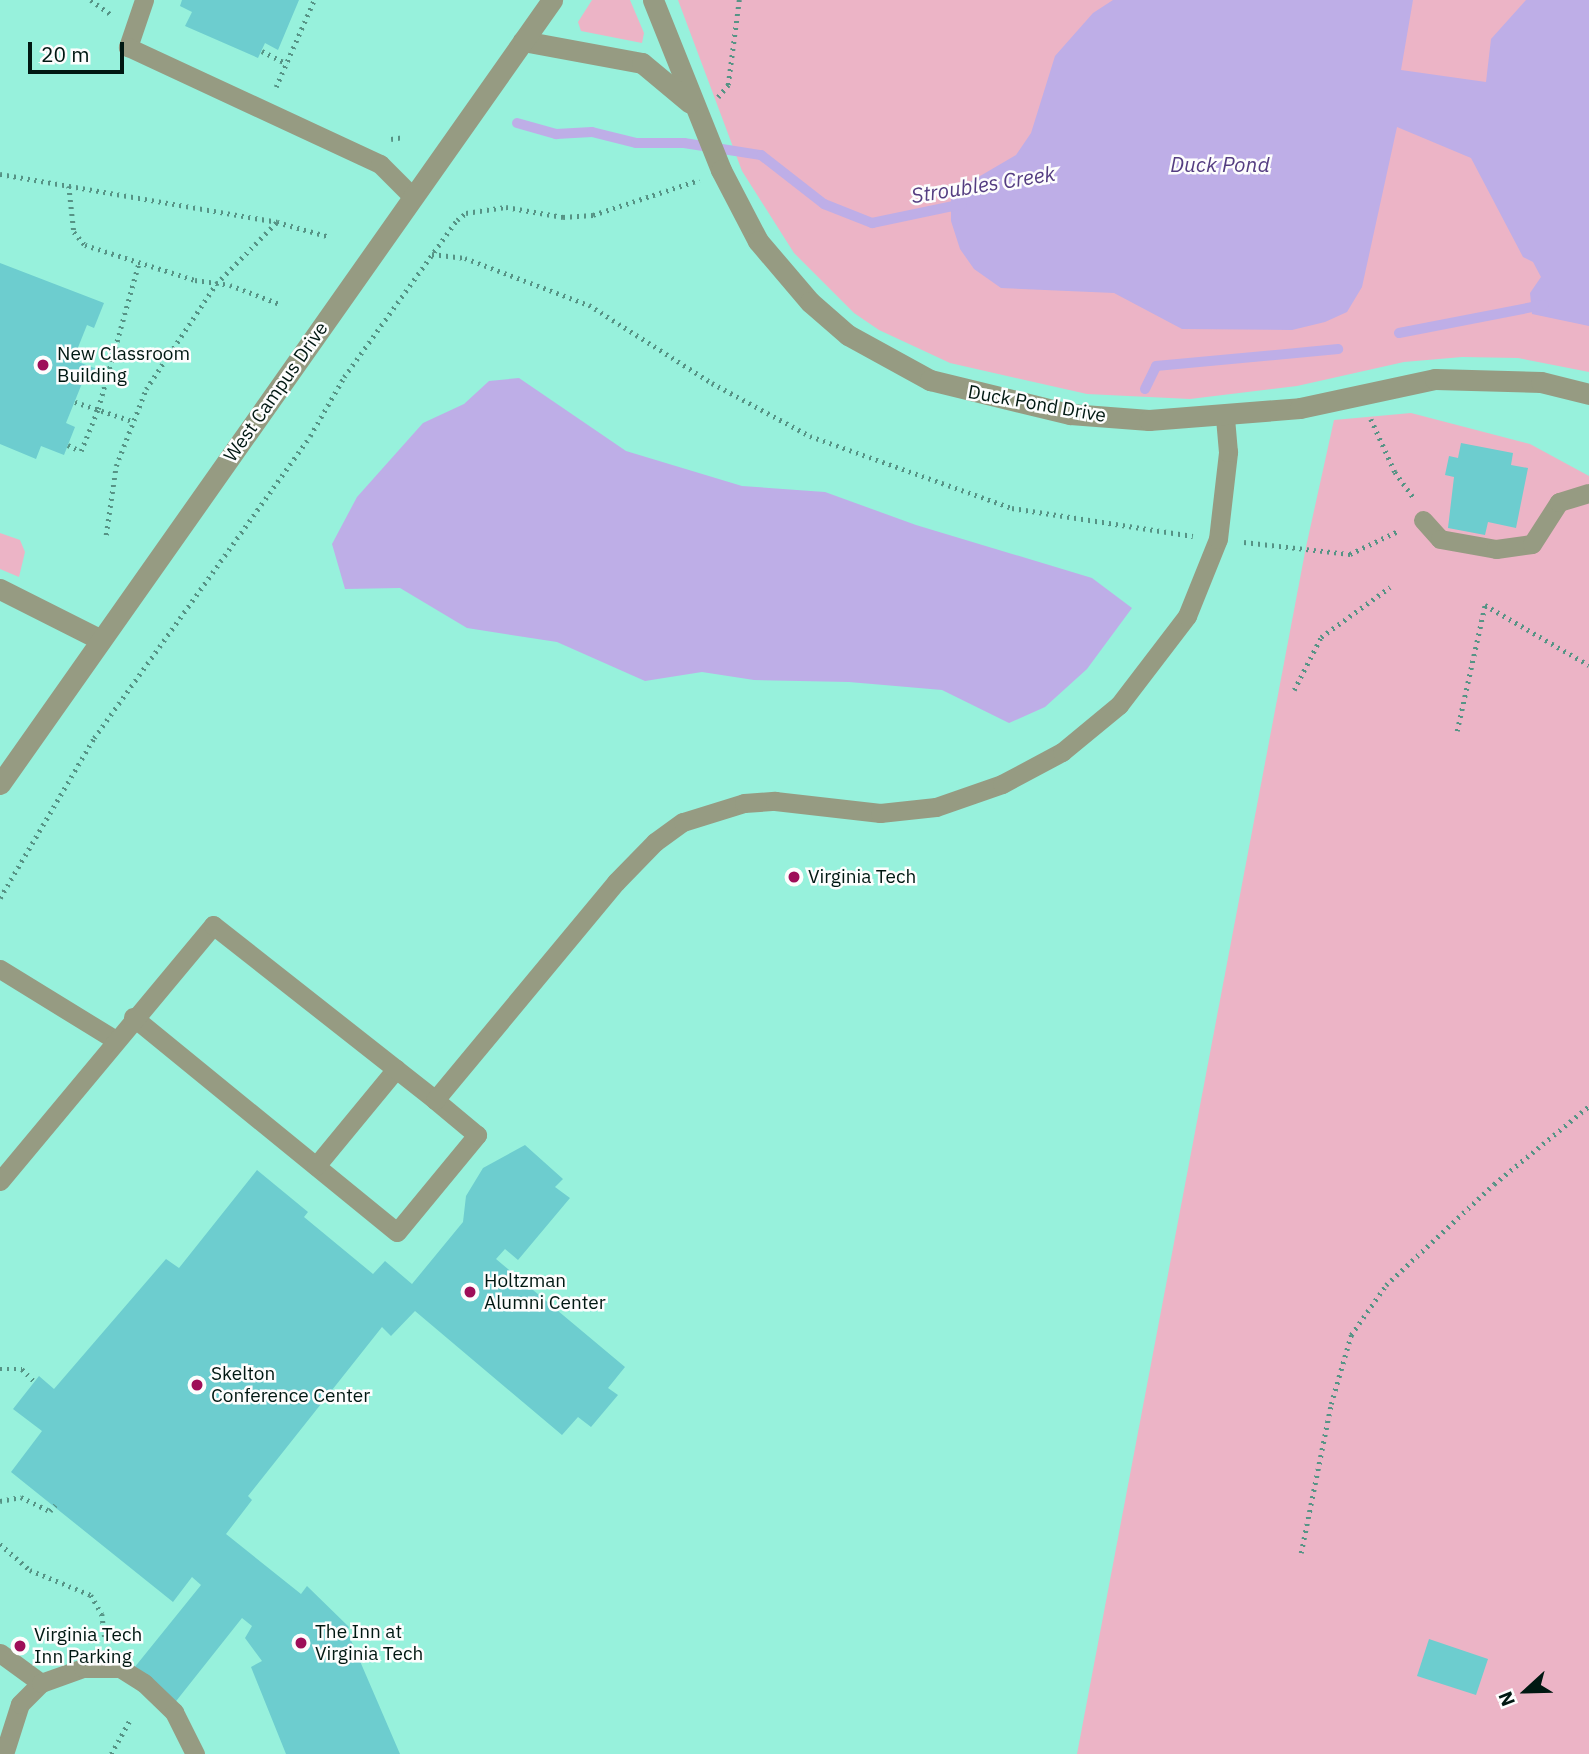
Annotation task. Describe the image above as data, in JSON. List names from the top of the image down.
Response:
{
  "streets": {
    "street": ["West Campus Drive", "Duck Pond Drive"]
  },
  "crossings": [
    ["West Campus Drive", "Duck Pond Drive"]
  ],
  "water": ["Duck Pond", "Stroubles Creek"],
  "places": [
    "New Classroom Building",
    "Virginia Tech",
    "Holtzman Alumni Center",
    "Skelton Conference Center",
    "The Inn at Virginia Tech",
    "Virginia Tech Inn Parking"
  ],
  "scale_bar": "20 m",
  "north": "left"
}
